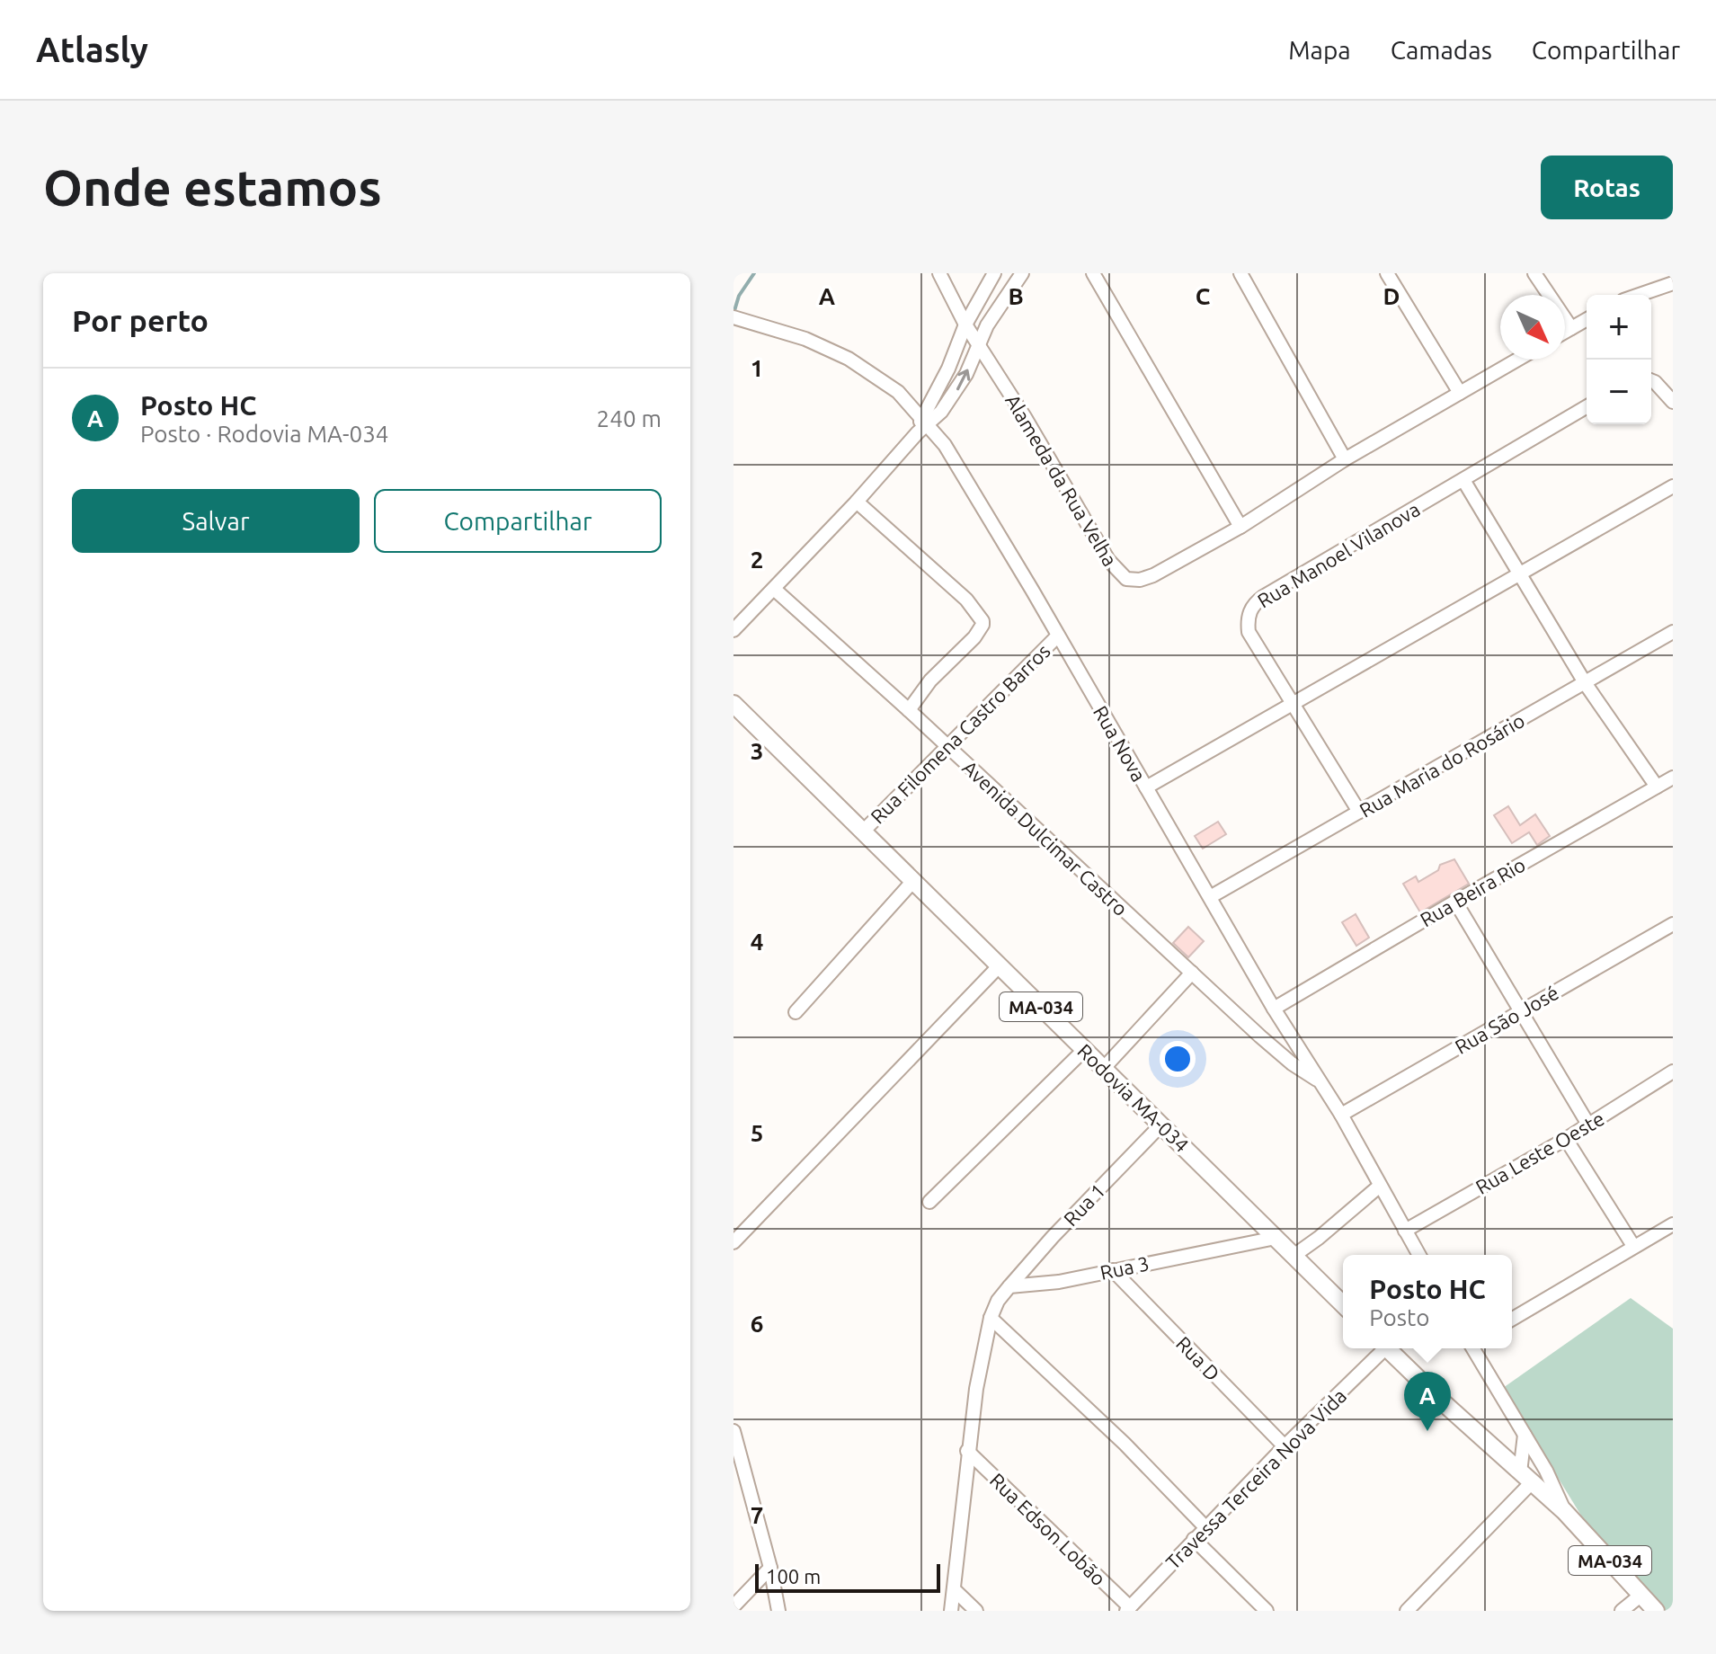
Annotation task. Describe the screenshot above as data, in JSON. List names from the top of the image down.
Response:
{
  "streets": {
    "main road": ["MA-034", "Rodovia MA-034"],
    "street": [
      "Alameda da Rua Velha",
      "Rua Manoel Vilanova",
      "Rua Filomena Castro Barros",
      "Rua Nova",
      "Rua Maria do Rosário",
      "Avenida Dulcimar Castro",
      "Rua Beira Rio",
      "Rua São José",
      "Rua Leste Oeste",
      "Rua 1",
      "Rua 3",
      "Rua D",
      "Travessa Terceira Nova Vida",
      "Rua Edson Lobão"
    ]
  },
  "crossings": [
    ["Rua Manoel Vilanova", "Rua Maria do Rosário"],
    ["Rua Filomena Castro Barros", "Rua Nova"],
    ["Rua Filomena Castro Barros", "Avenida Dulcimar Castro"],
    ["Rua Filomena Castro Barros", "Rodovia MA-034"],
    ["Rua Nova", "Rua Maria do Rosário"],
    ["Rua Nova", "Avenida Dulcimar Castro"],
    ["Rua Nova", "Rua Beira Rio"],
    ["Rua Nova", "Rua São José"],
    ["Rua Nova", "Rua Leste Oeste"],
    ["Rodovia MA-034", "Rua 1"],
    ["Rodovia MA-034", "Rua 3"],
    ["Rua 1", "Rua 3"],
    ["Rua 3", "Rua D"],
    ["Rua D", "Travessa Terceira Nova Vida"],
    ["Travessa Terceira Nova Vida", "Rua Edson Lobão"]
  ],
  "scale_bar": "100 m",
  "north": "bottom right",
  "page": {
    "header": "Atlasly",
    "nav": ["Mapa", "Camadas", "Compartilhar"],
    "buttons": [
      "Rotas",
      ["Salvar", "Compartilhar"]
    ],
    "title": "Onde estamos",
    "heading": "Por perto",
    "map_buttons": ["+", "−"],
    "list": [
      {
        "mark": "A",
        "name": "Posto HC",
        "note": "Posto · Rodovia MA-034",
        "value": "240 m"
      }
    ],
    "popup": ["Posto HC", "Posto"],
    "pins": "A",
    "scale": "100 m"
  },
  "grid": {
    "columns": [
      "A",
      "B",
      "C",
      "D"
    ],
    "rows": [
      "1",
      "2",
      "3",
      "4",
      "5",
      "6",
      "7"
    ]
  }
}
